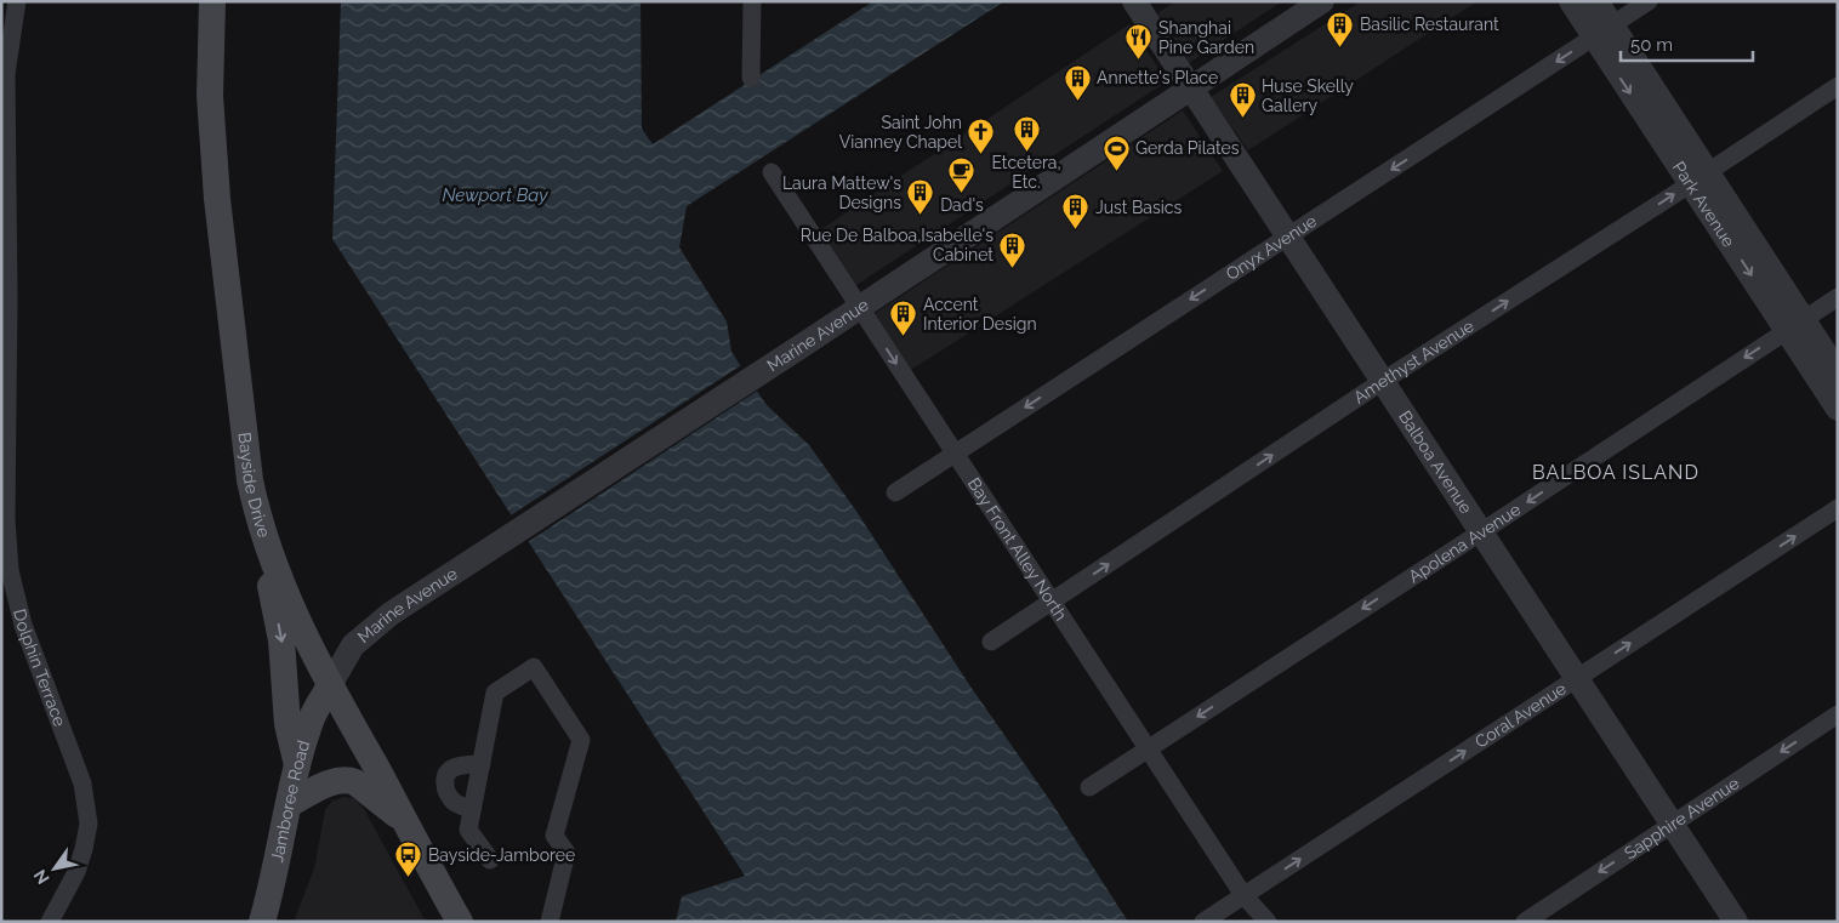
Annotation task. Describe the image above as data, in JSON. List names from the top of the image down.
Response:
{
  "streets": {
    "main road": ["Bayside Drive", "Jamboree Road"],
    "street": [
      "Park Avenue",
      "Onyx Avenue",
      "Marine Avenue",
      "Amethyst Avenue",
      "Balboa Avenue",
      "Apolena Avenue",
      "Bay Front Alley North",
      "Dolphin Terrace",
      "Coral Avenue",
      "Sapphire Avenue"
    ]
  },
  "crossings": [
    ["Park Avenue", "Onyx Avenue"],
    ["Park Avenue", "Amethyst Avenue"],
    ["Park Avenue", "Apolena Avenue"],
    ["Onyx Avenue", "Balboa Avenue"],
    ["Onyx Avenue", "Bay Front Alley North"],
    ["Marine Avenue", "Balboa Avenue"],
    ["Marine Avenue", "Bayside Drive"],
    ["Marine Avenue", "Bay Front Alley North"],
    ["Marine Avenue", "Jamboree Road"],
    ["Amethyst Avenue", "Balboa Avenue"],
    ["Amethyst Avenue", "Bay Front Alley North"],
    ["Balboa Avenue", "Apolena Avenue"],
    ["Balboa Avenue", "Coral Avenue"],
    ["Balboa Avenue", "Sapphire Avenue"],
    ["Bayside Drive", "Jamboree Road"],
    ["Apolena Avenue", "Bay Front Alley North"],
    ["Bay Front Alley North", "Coral Avenue"]
  ],
  "one_way": [
    "Onyx Avenue",
    "Amethyst Avenue",
    "Apolena Avenue",
    "Coral Avenue",
    "Sapphire Avenue"
  ],
  "districts": ["BALBOA ISLAND"],
  "water": ["Newport Bay"],
  "places": {
    "building": [
      "Basilic Restaurant",
      "Annette's Place",
      "Huse Skelly Gallery",
      "Etcetera, Etc.",
      "Laura Mattew's Designs",
      "Just Basics",
      "Rue De Balboa,Isabelle's Cabinet",
      "Accent Interior Design"
    ],
    "restaurant": ["Shanghai Pine Garden"],
    "church": ["Saint John Vianney Chapel"],
    "sports": ["Gerda Pilates"],
    "cafe": ["Dad's"],
    "bus stop": ["Bayside-Jamboree"]
  },
  "scale_bar": "50 m",
  "north": "bottom left"
}
